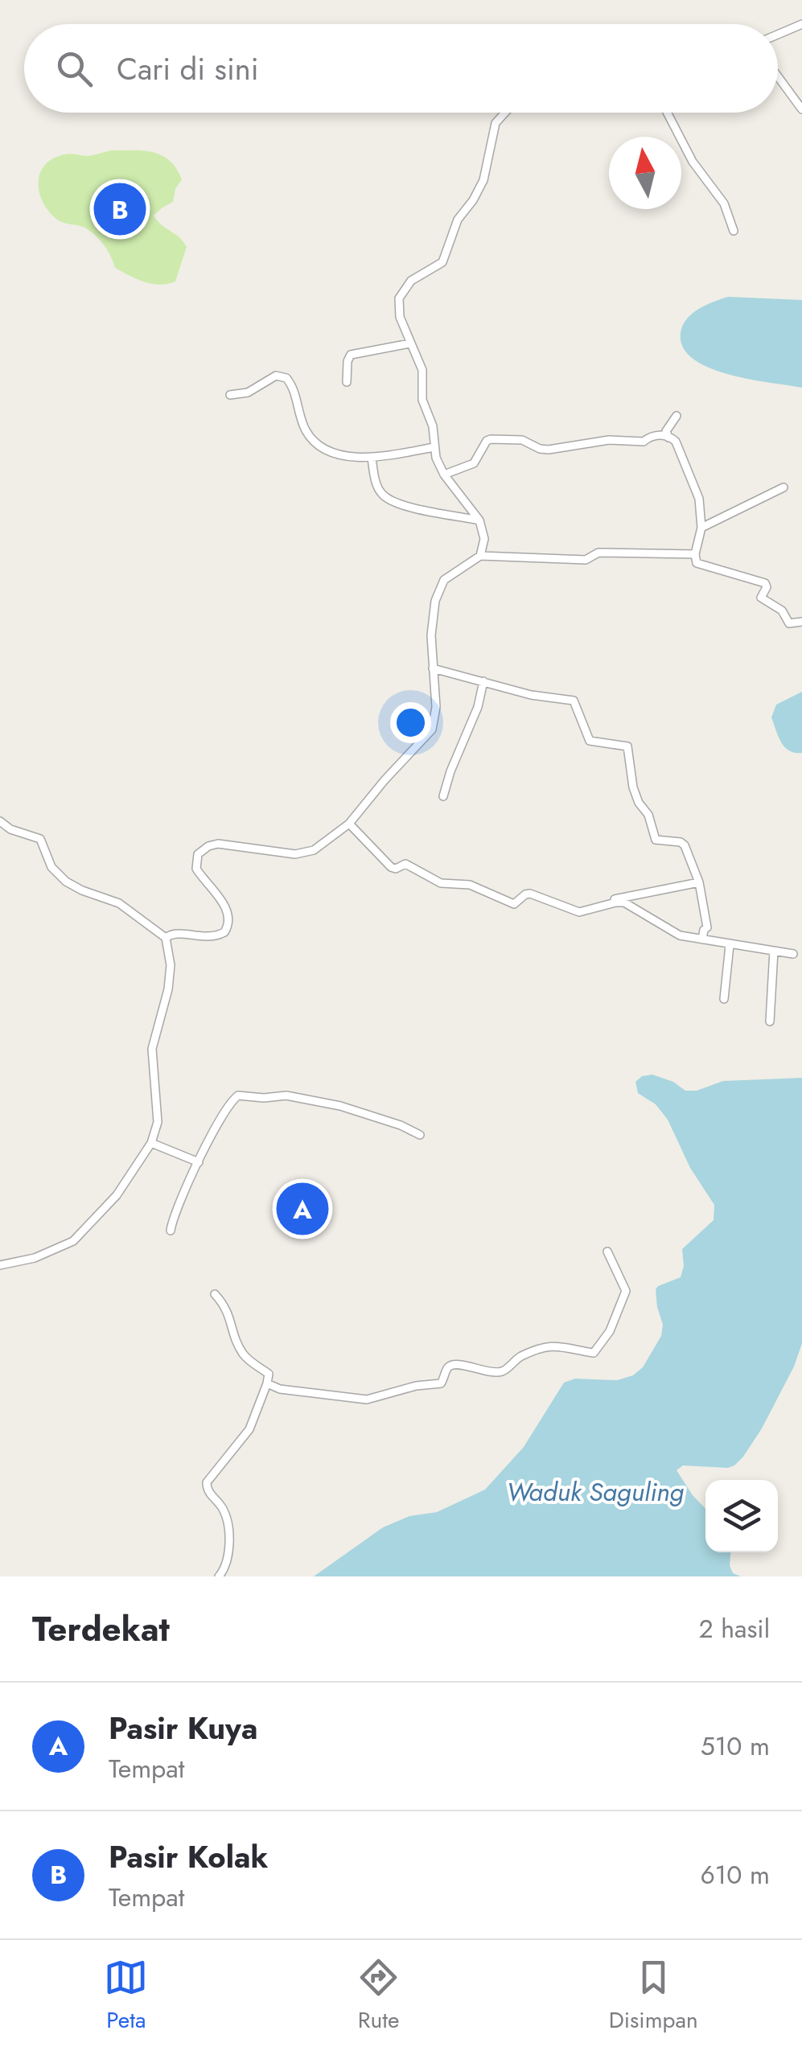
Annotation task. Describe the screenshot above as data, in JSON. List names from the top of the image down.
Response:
{
  "water": ["Waduk Saguling"],
  "north": "top",
  "page": {
    "search": "Cari di sini",
    "pins": ["B", "A"],
    "heading": ["Terdekat", "2 hasil"],
    "list": [
      {
        "mark": "A",
        "name": "Pasir Kuya",
        "note": "Tempat",
        "value": "510 m"
      },
      {
        "mark": "B",
        "name": "Pasir Kolak",
        "note": "Tempat",
        "value": "610 m"
      }
    ],
    "nav": ["Peta", "Rute", "Disimpan"]
  }
}
